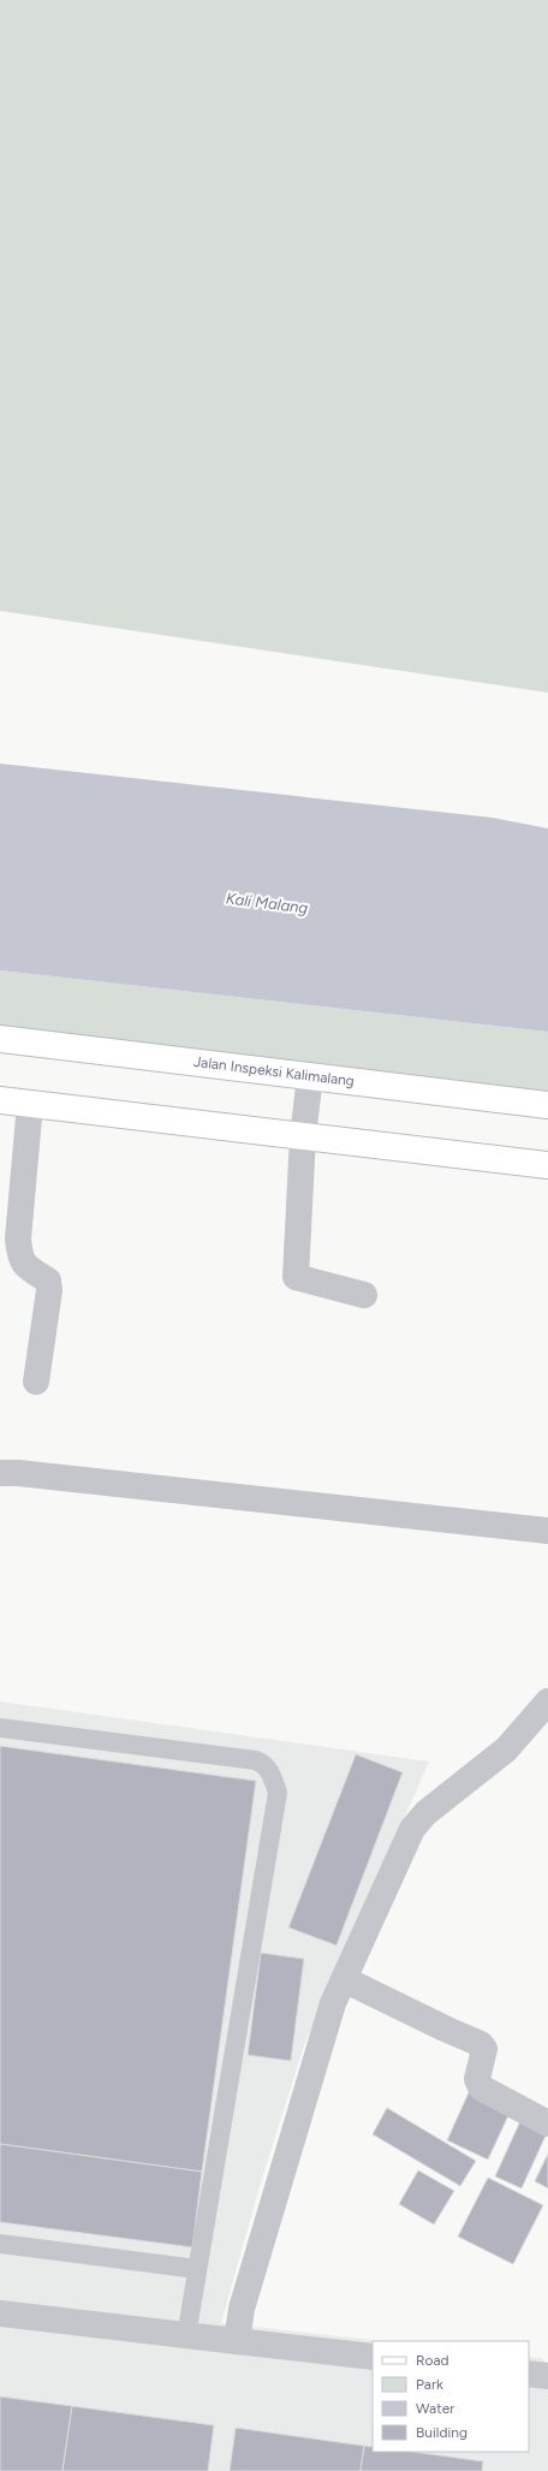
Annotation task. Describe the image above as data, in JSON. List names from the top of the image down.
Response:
{
  "streets": {
    "main road": ["Jalan Inspeksi Kalimalang"]
  },
  "water": ["Kali Malang"],
  "legend": [
    "Road",
    "Park",
    "Water",
    "Building"
  ]
}
